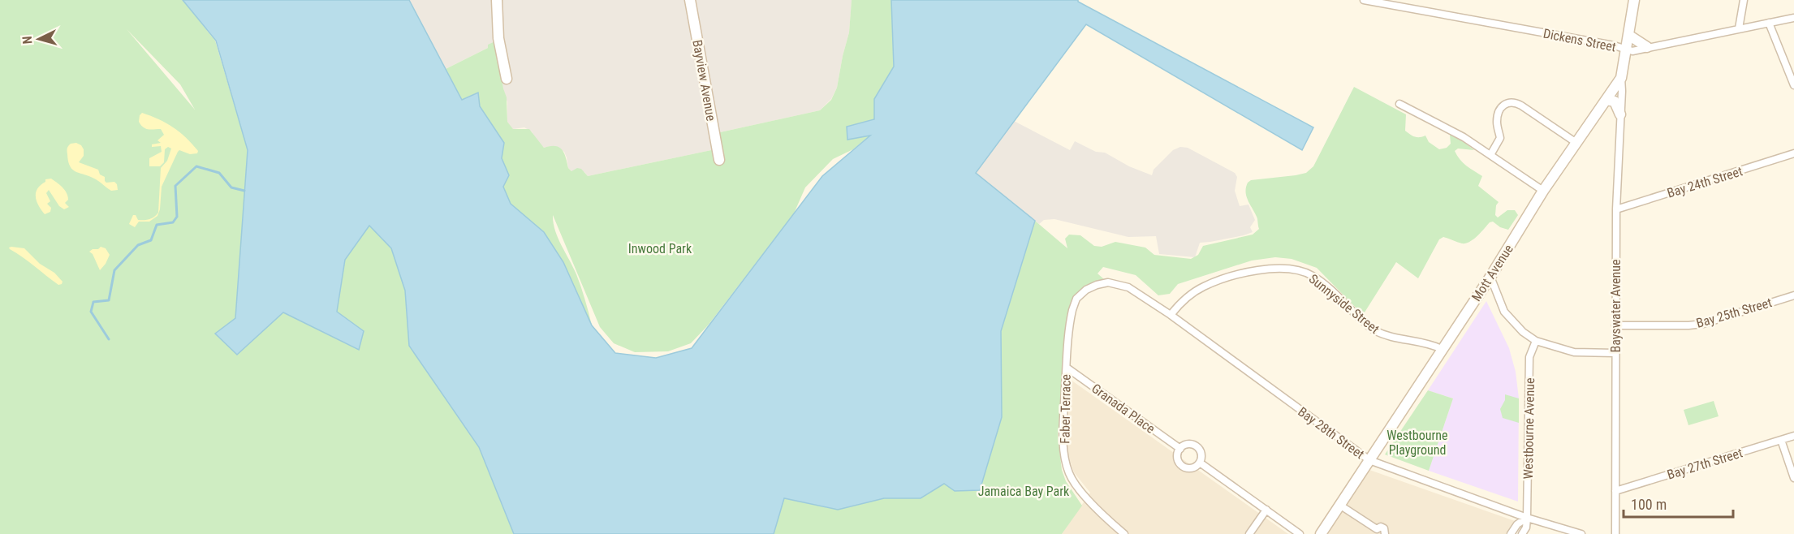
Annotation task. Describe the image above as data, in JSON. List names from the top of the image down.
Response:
{
  "streets": {
    "street": [
      "Dickens Street",
      "Bayview Avenue",
      "Bay 24th Street",
      "Mott Avenue",
      "Sunnyside Street",
      "Bayswater Avenue",
      "Bay 25th Street",
      "Granada Place",
      "Faber Terrace",
      "Westbourne Avenue",
      "Bay 28th Street",
      "Bay 27th Street"
    ]
  },
  "crossings": [
    ["Dickens Street", "Mott Avenue"],
    ["Bay 24th Street", "Bayswater Avenue"],
    ["Mott Avenue", "Sunnyside Street"],
    ["Mott Avenue", "Bayswater Avenue"],
    ["Mott Avenue", "Bay 28th Street"],
    ["Sunnyside Street", "Bay 28th Street"],
    ["Bayswater Avenue", "Bay 25th Street"],
    ["Bayswater Avenue", "Bay 27th Street"],
    ["Granada Place", "Faber Terrace"],
    ["Faber Terrace", "Bay 28th Street"],
    ["Westbourne Avenue", "Bay 28th Street"]
  ],
  "parks": ["Inwood Park", "Westbourne Playground", "Jamaica Bay Park"],
  "scale_bar": "100 m",
  "north": "left"
}
